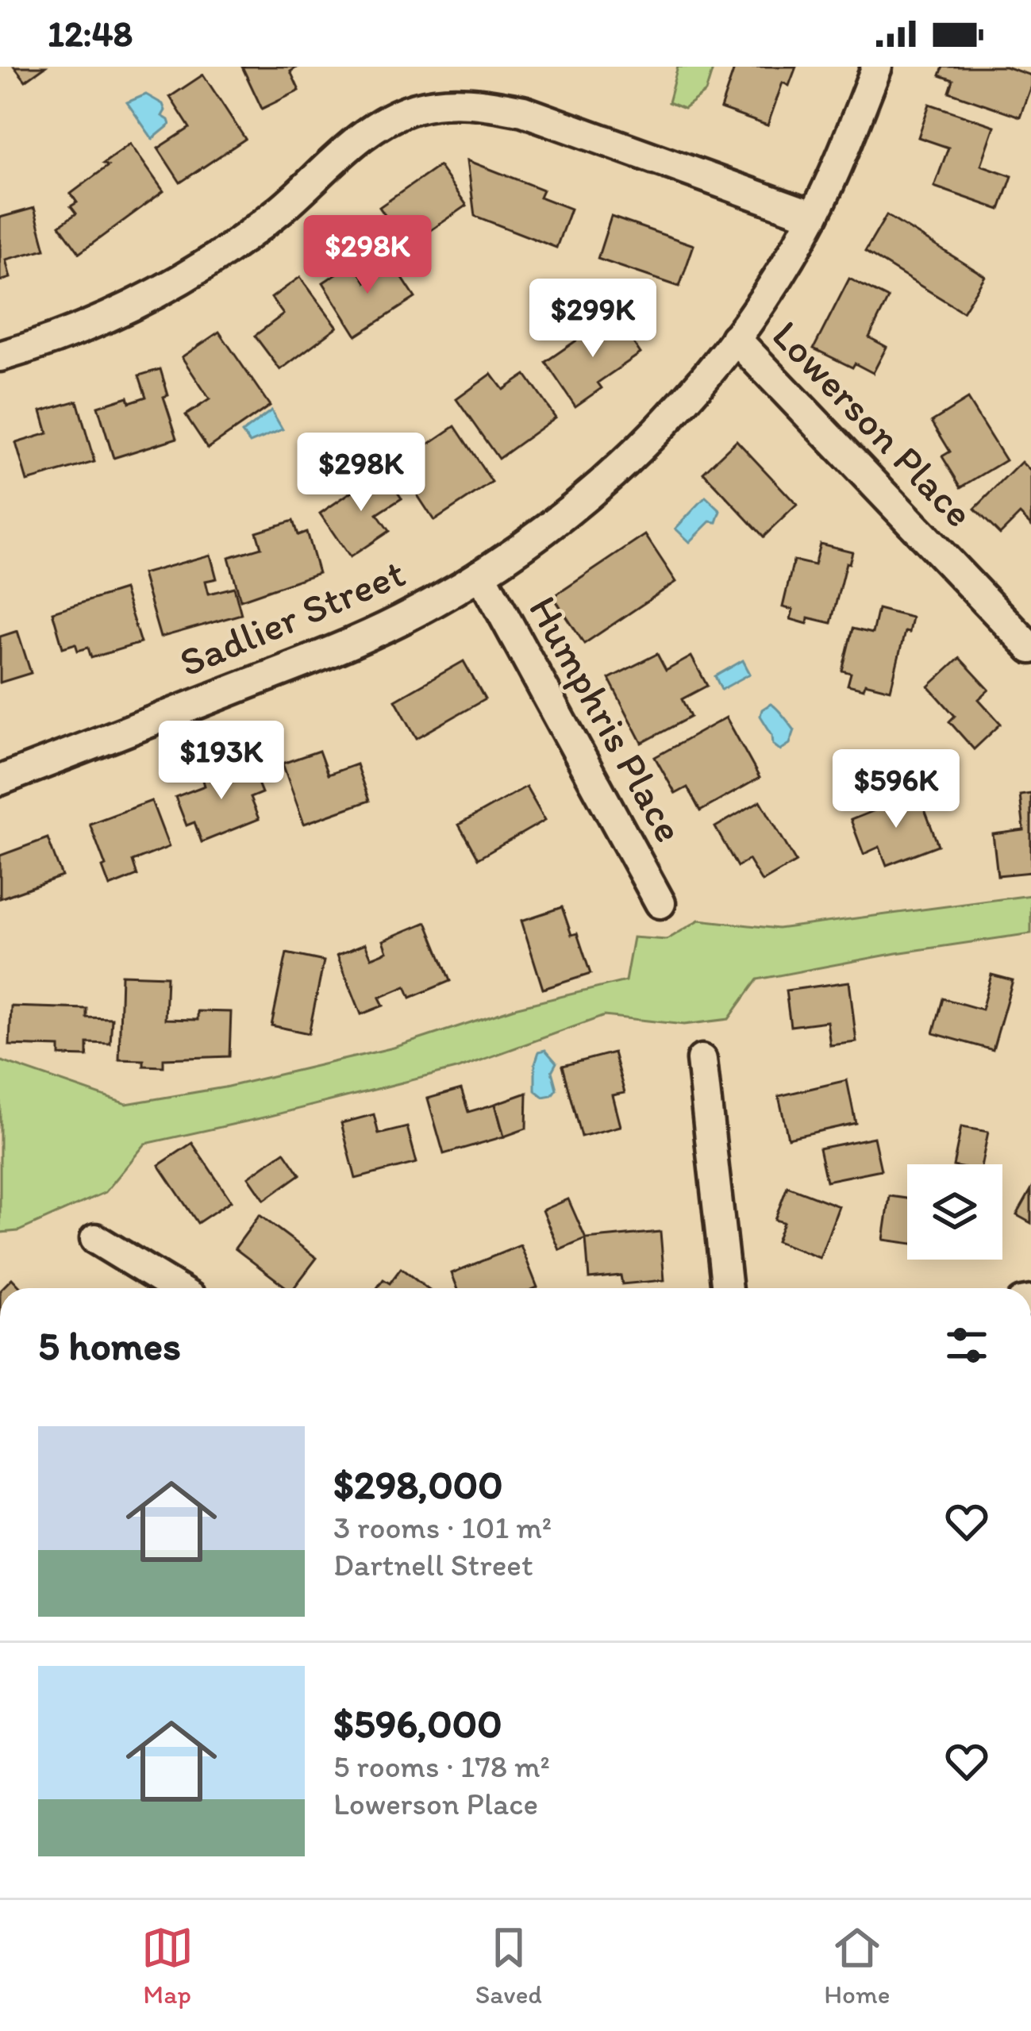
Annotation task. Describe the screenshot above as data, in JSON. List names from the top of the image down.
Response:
{
  "streets": {
    "street": ["Lowerson Place", "Sadlier Street", "Humphris Place"]
  },
  "crossings": [
    ["Lowerson Place", "Sadlier Street"],
    ["Sadlier Street", "Humphris Place"]
  ],
  "page": {
    "status": "12:48",
    "price": [
      "$298K",
      "$299K",
      "$298K",
      "$193K",
      "$596K"
    ],
    "heading": "5 homes",
    "list": [
      {
        "name": "$298,000",
        "note": "3 rooms · 101 m² · Dartnell Street"
      },
      {
        "name": "$596,000",
        "note": "5 rooms · 178 m² · Lowerson Place"
      }
    ],
    "tabs": ["Map", "Saved", "Home"]
  }
}
